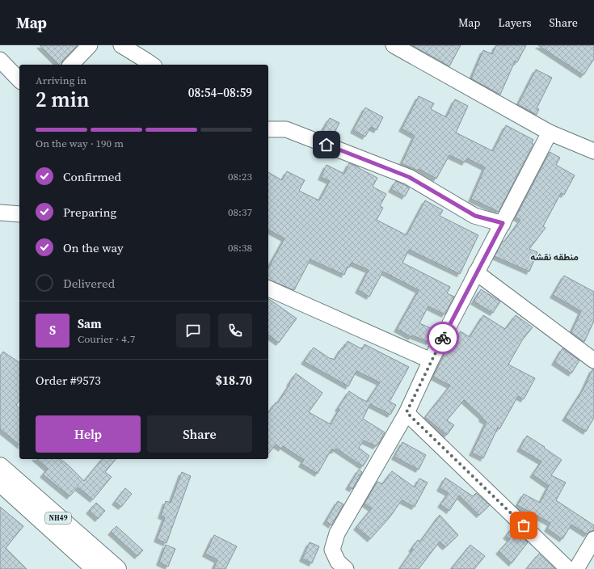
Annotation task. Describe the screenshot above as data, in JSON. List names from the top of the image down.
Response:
{
  "streets": {
    "highway": ["NH49"]
  },
  "districts": ["منطقه نقشه"],
  "page": {
    "header": "Map",
    "nav": ["Map", "Layers", "Share"],
    "heading": ["2 min", "Arriving in", "08:54–08:59"],
    "panel": [
      "Sam",
      "Courier · 4.7",
      "Order #9573",
      "$18.70"
    ],
    "bar": "On the way · 190 m",
    "list": [
      ["Confirmed", "08:23"],
      ["Preparing", "08:37"],
      ["On the way", "08:38"],
      "Delivered"
    ],
    "round": "S",
    "buttons": ["Help", "Share"]
  }
}
